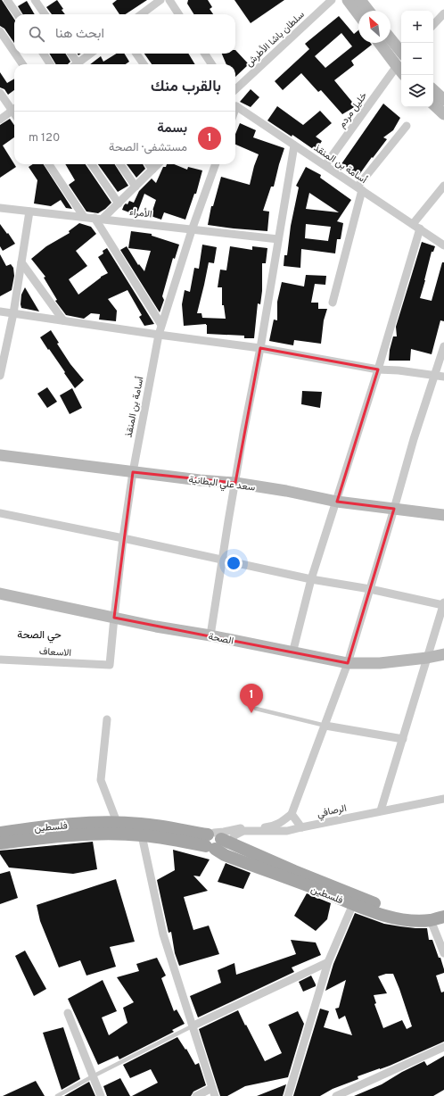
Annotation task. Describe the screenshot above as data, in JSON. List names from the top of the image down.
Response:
{
  "streets": {
    "main road": ["سعد علي البطانية", "الصحة", "فلسطين"],
    "street": [
      "سلطان باشا الأطرش",
      "خليل مردم",
      "أسامة بن المنقذ",
      "الأمراء",
      "الاسعاف",
      "الرصافي"
    ]
  },
  "crossings": [
    ["خليل مردم", "أسامة بن المنقذ"],
    ["أسامة بن المنقذ", "الأمراء"],
    ["أسامة بن المنقذ", "سعد علي البطانية"],
    ["أسامة بن المنقذ", "الصحة"],
    ["أسامة بن المنقذ", "الاسعاف"],
    ["الرصافي", "فلسطين"]
  ],
  "districts": ["حي الصحة"],
  "north": "top left",
  "page": {
    "map_buttons": ["+", "−"],
    "search": "ابحث هنا",
    "heading": "بالقرب منك",
    "list": [
      {
        "mark": "1",
        "name": "بسمة",
        "note": "مستشفى · الصحة",
        "value": "120 m"
      }
    ],
    "pins": "1"
  }
}
